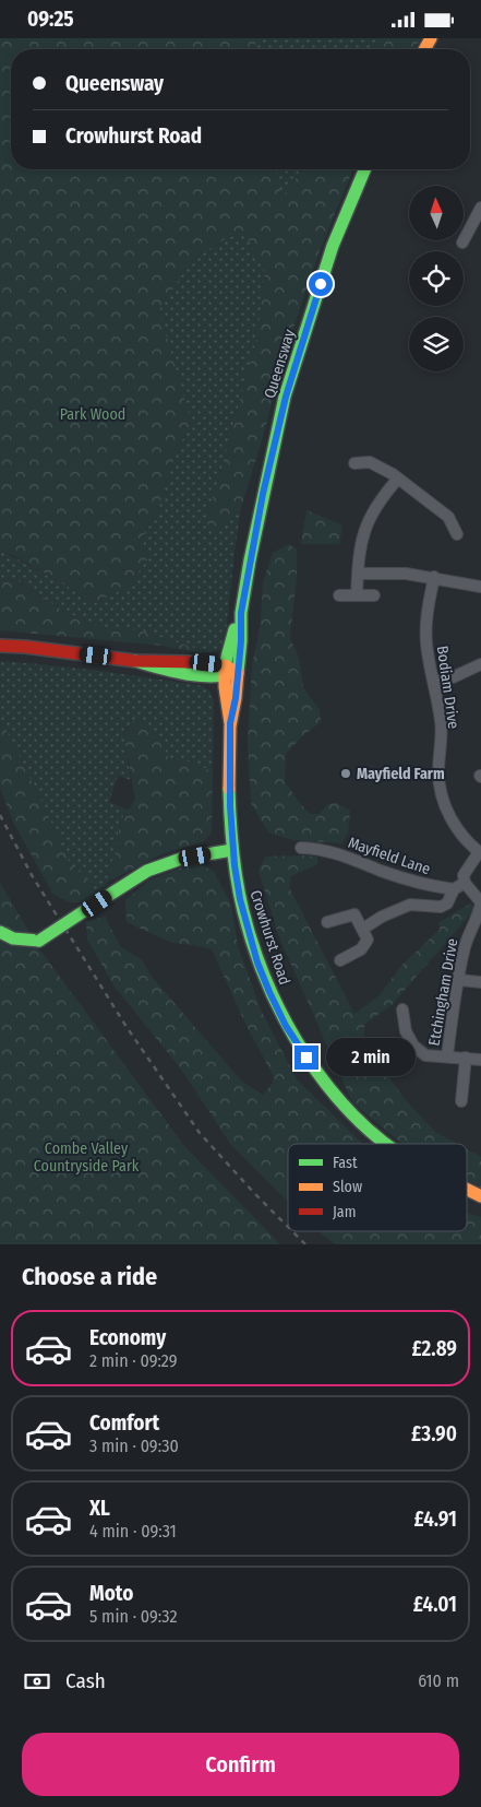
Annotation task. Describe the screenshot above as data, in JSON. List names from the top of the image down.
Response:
{
  "streets": {
    "main road": ["Queensway", "Crowhurst Road"],
    "street": ["Bodiam Drive", "Mayfield Lane", "Etchingham Drive"]
  },
  "crossings": [
    ["Queensway", "Crowhurst Road"]
  ],
  "parks": ["Park Wood", "Combe Valley Countryside Park"],
  "places": ["Mayfield Farm"],
  "legend": ["Fast", "Slow", "Jam"],
  "north": "top",
  "page": {
    "status": "09:25",
    "banner": ["Queensway", "Crowhurst Road"],
    "bubble": "2 min",
    "heading": "Choose a ride",
    "list": [
      {
        "name": "Economy",
        "note": "2 min · 09:29",
        "value": "£2.89"
      },
      {
        "name": "Comfort",
        "note": "3 min · 09:30",
        "value": "£3.90"
      },
      {
        "name": "XL",
        "note": "4 min · 09:31",
        "value": "£4.91"
      },
      {
        "name": "Moto",
        "note": "5 min · 09:32",
        "value": "£4.01"
      }
    ],
    "pay": ["Cash", "610 m"],
    "buttons": "Confirm"
  }
}
